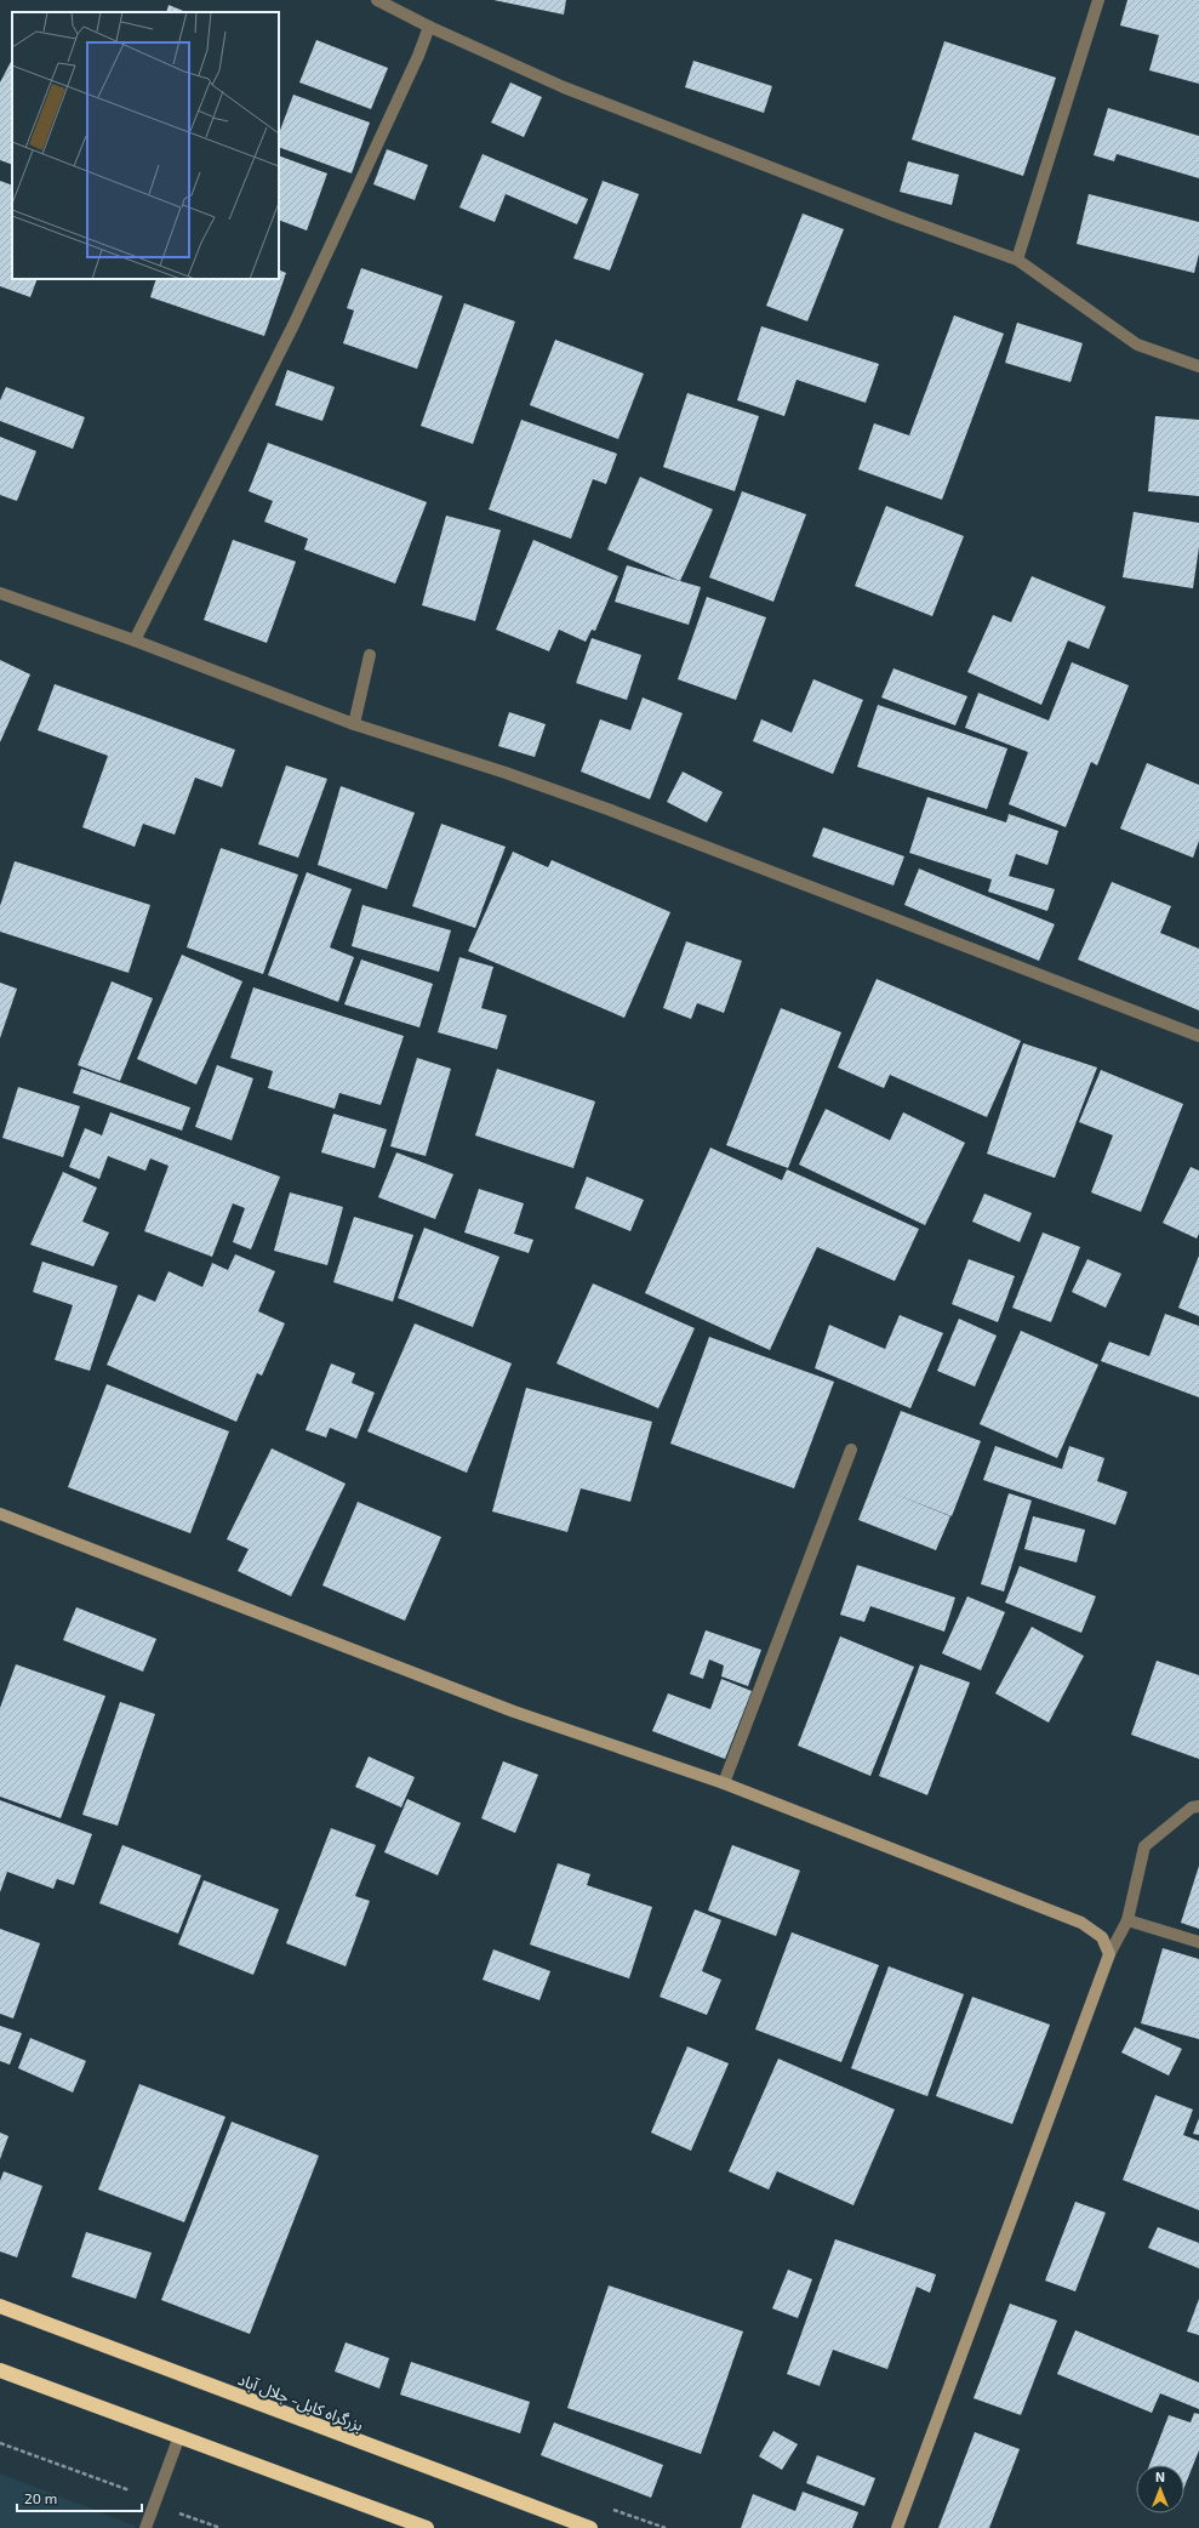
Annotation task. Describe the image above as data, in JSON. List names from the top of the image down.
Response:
{
  "streets": {
    "highway": ["بزرگراه کابل- جلال آباد"]
  },
  "scale_bar": "20 m",
  "north": "top"
}
